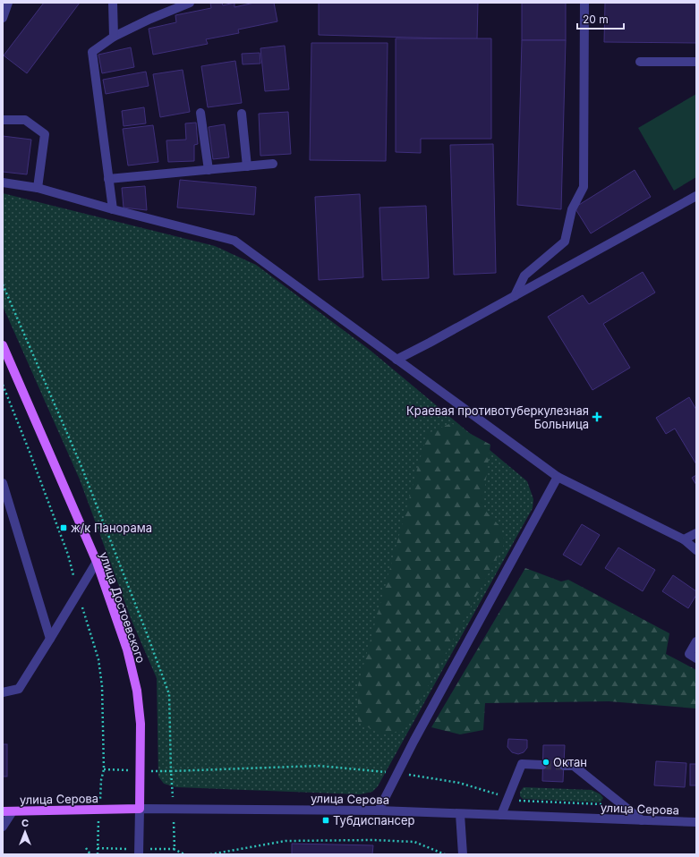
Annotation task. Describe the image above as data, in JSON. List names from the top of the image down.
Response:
{
  "streets": {
    "main road": ["улица Достоевского", "улица Серова"]
  },
  "crossings": [
    ["улица Достоевского", "улица Серова"]
  ],
  "places": {
    "health": ["Краевая противотуберкулезная Больница"],
    "transit": ["ж/к Панорама", "Тубдиспансер"],
    "other": ["Октан"]
  },
  "scale_bar": "20 m",
  "north": "top"
}
